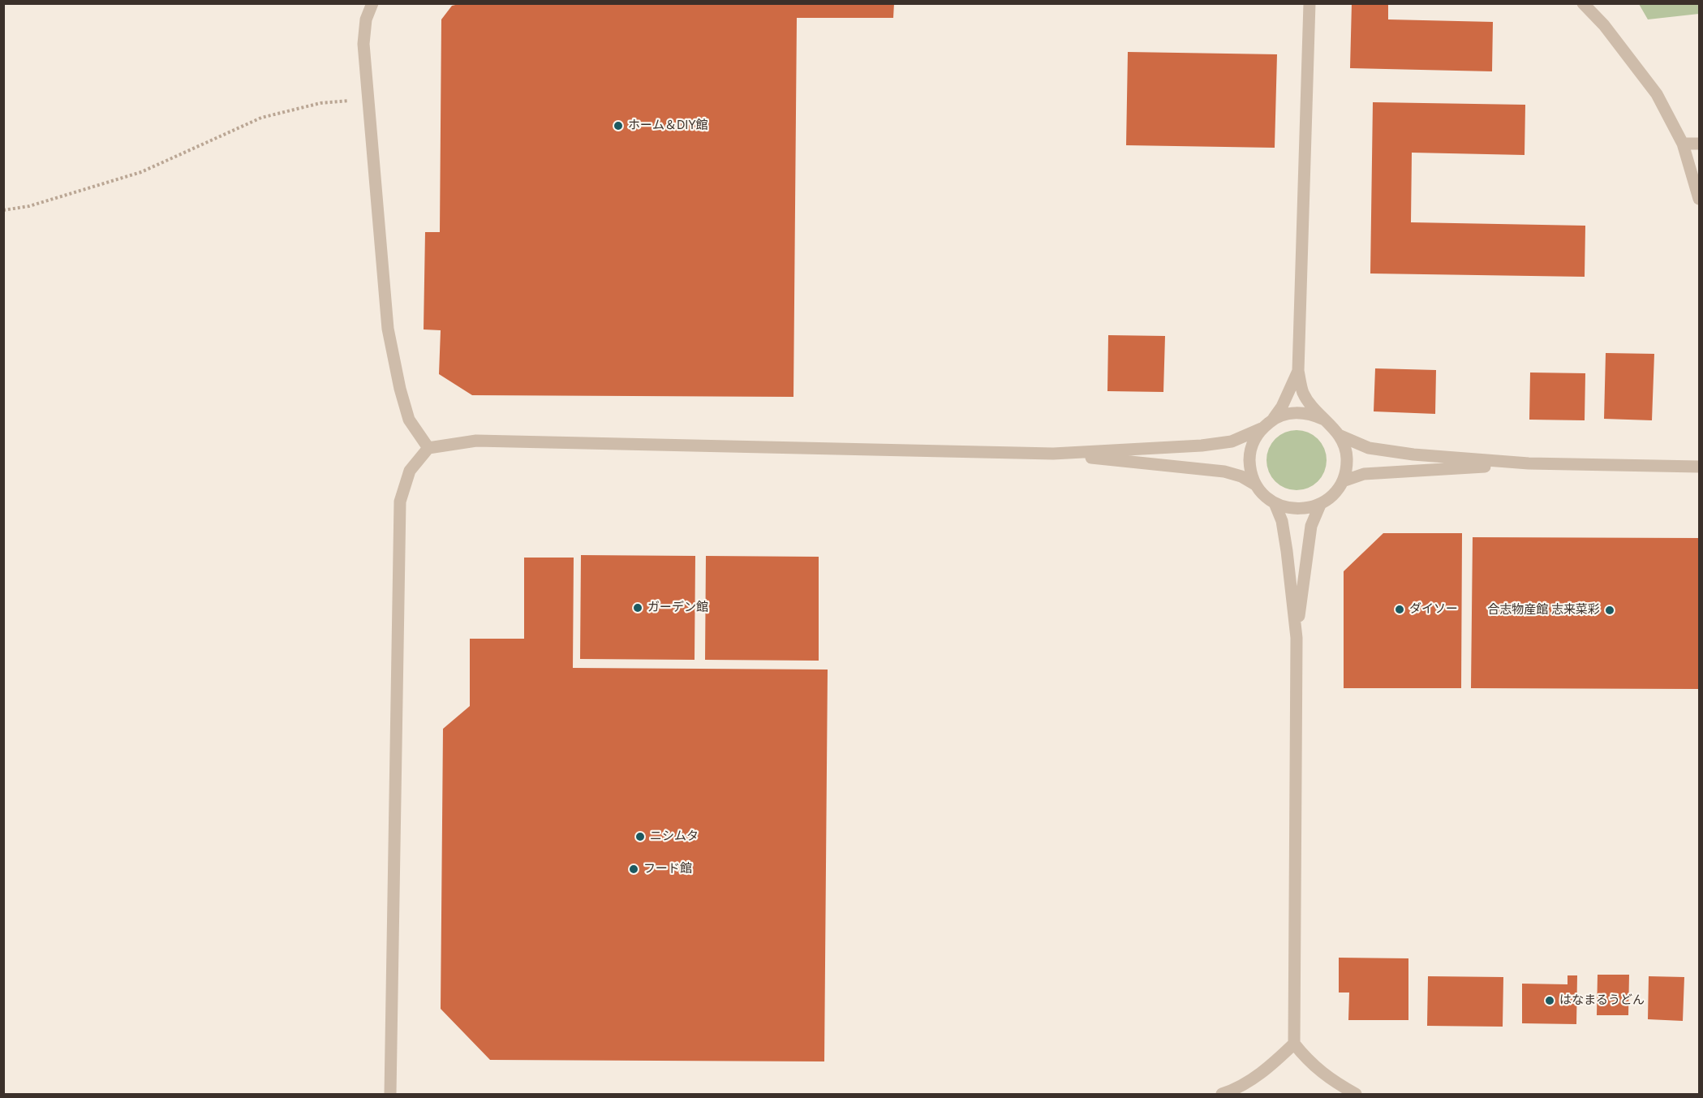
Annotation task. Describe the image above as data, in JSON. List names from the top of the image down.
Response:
{
  "places": [
    "ホーム＆DIY館",
    "ガーデン館",
    "ダイソー",
    "合志物産館 志来菜彩",
    "ニシムタ",
    "フード館",
    "はなまるうどん"
  ]
}
